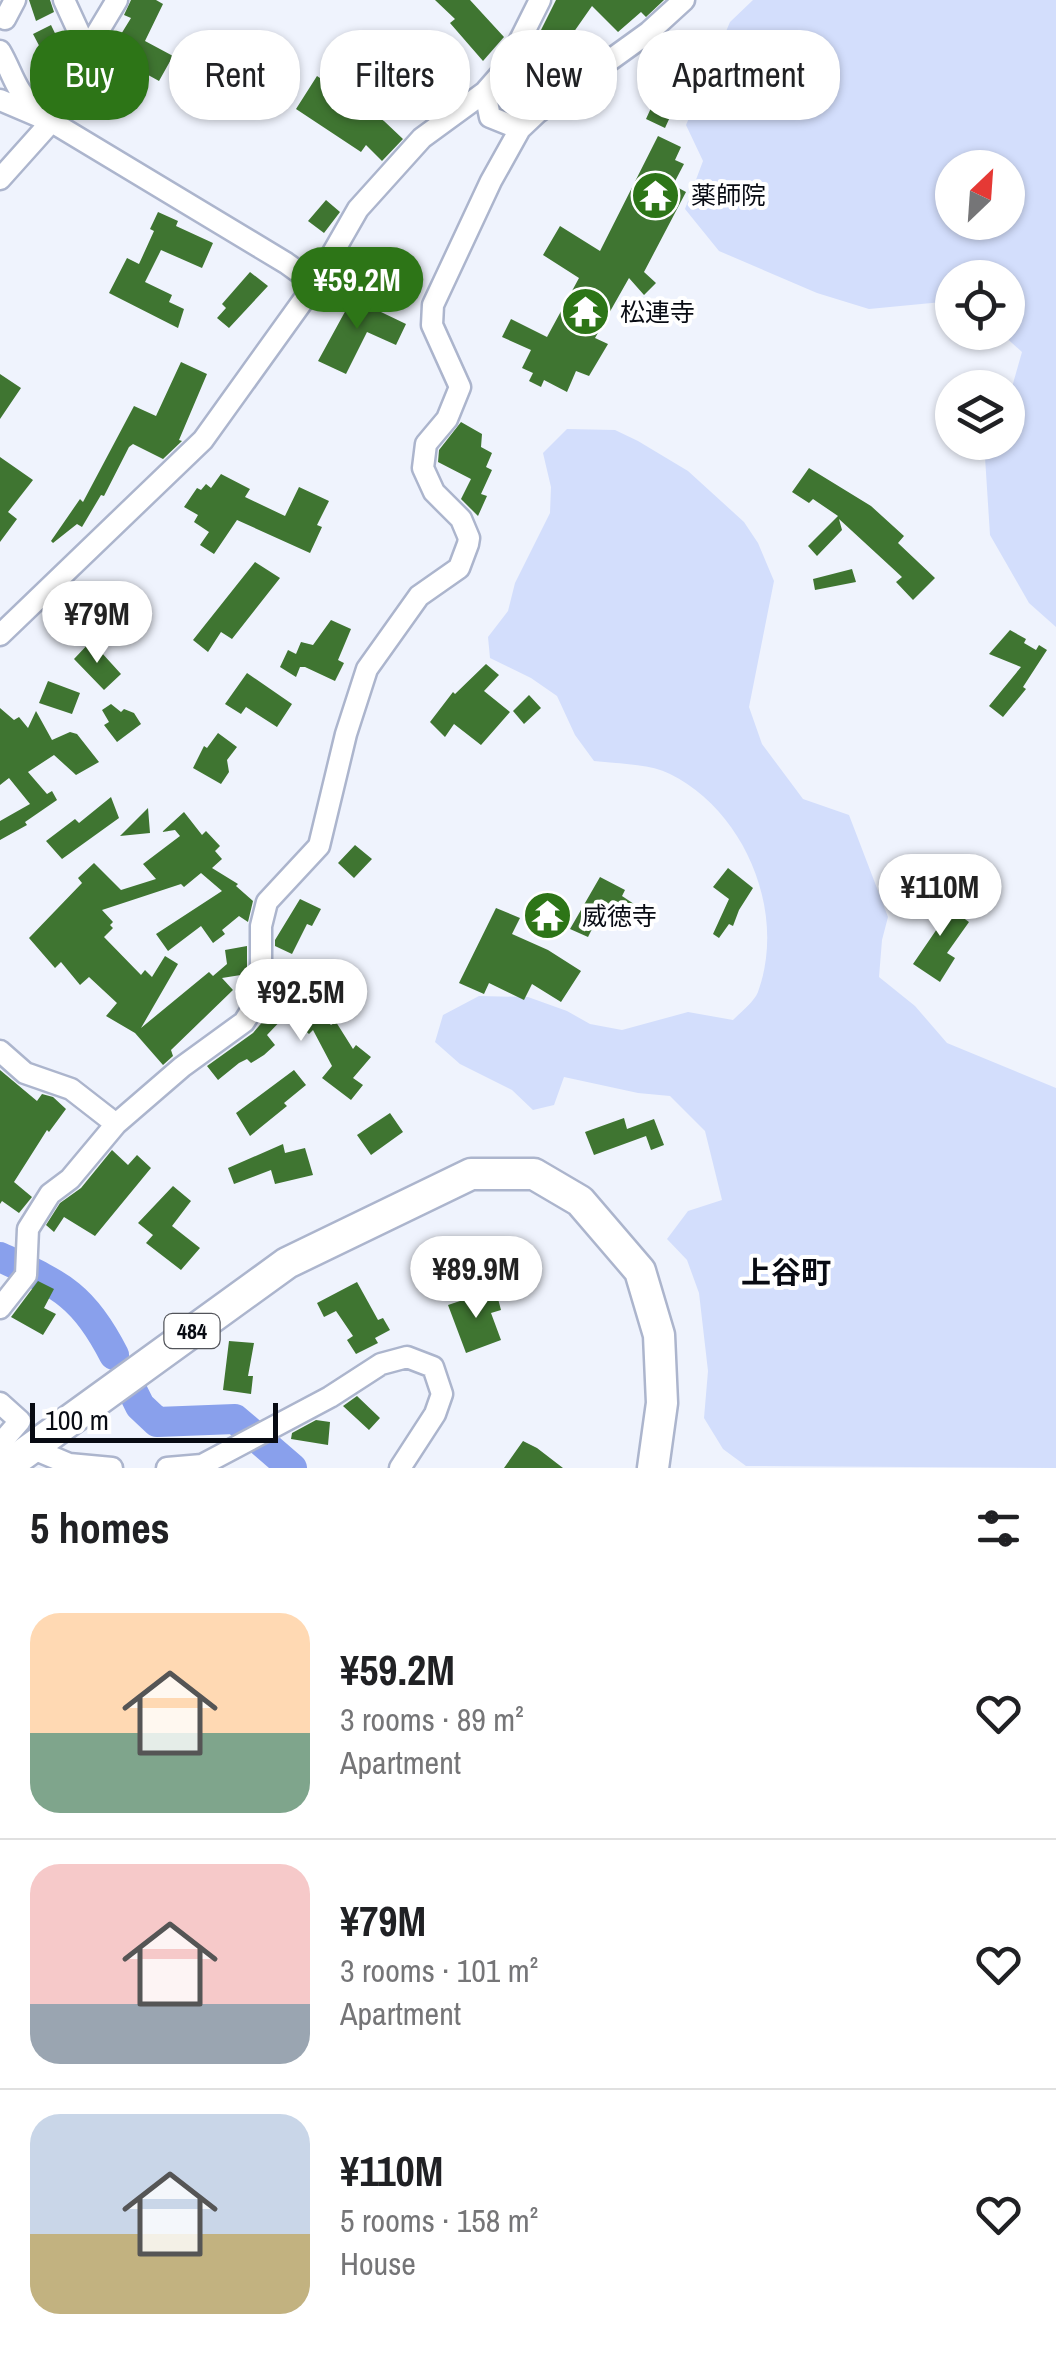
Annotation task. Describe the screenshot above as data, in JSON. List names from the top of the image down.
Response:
{
  "streets": {
    "highway": ["484"]
  },
  "districts": ["上谷町"],
  "places": {
    "temple": ["薬師院", "松連寺", "威徳寺"]
  },
  "scale_bar": "100 m",
  "north": "top right",
  "page": {
    "chip": [
      "Buy",
      "Rent",
      "Filters",
      "New",
      "Apartment"
    ],
    "price": [
      "¥59.2M",
      "¥79M",
      "¥110M",
      "¥92.5M",
      "¥89.9M"
    ],
    "scale": "100 m",
    "heading": "5 homes",
    "list": [
      {
        "name": "¥59.2M",
        "note": "3 rooms · 89 m² · Apartment"
      },
      {
        "name": "¥79M",
        "note": "3 rooms · 101 m² · Apartment"
      },
      {
        "name": "¥110M",
        "note": "5 rooms · 158 m² · House"
      }
    ]
  }
}
